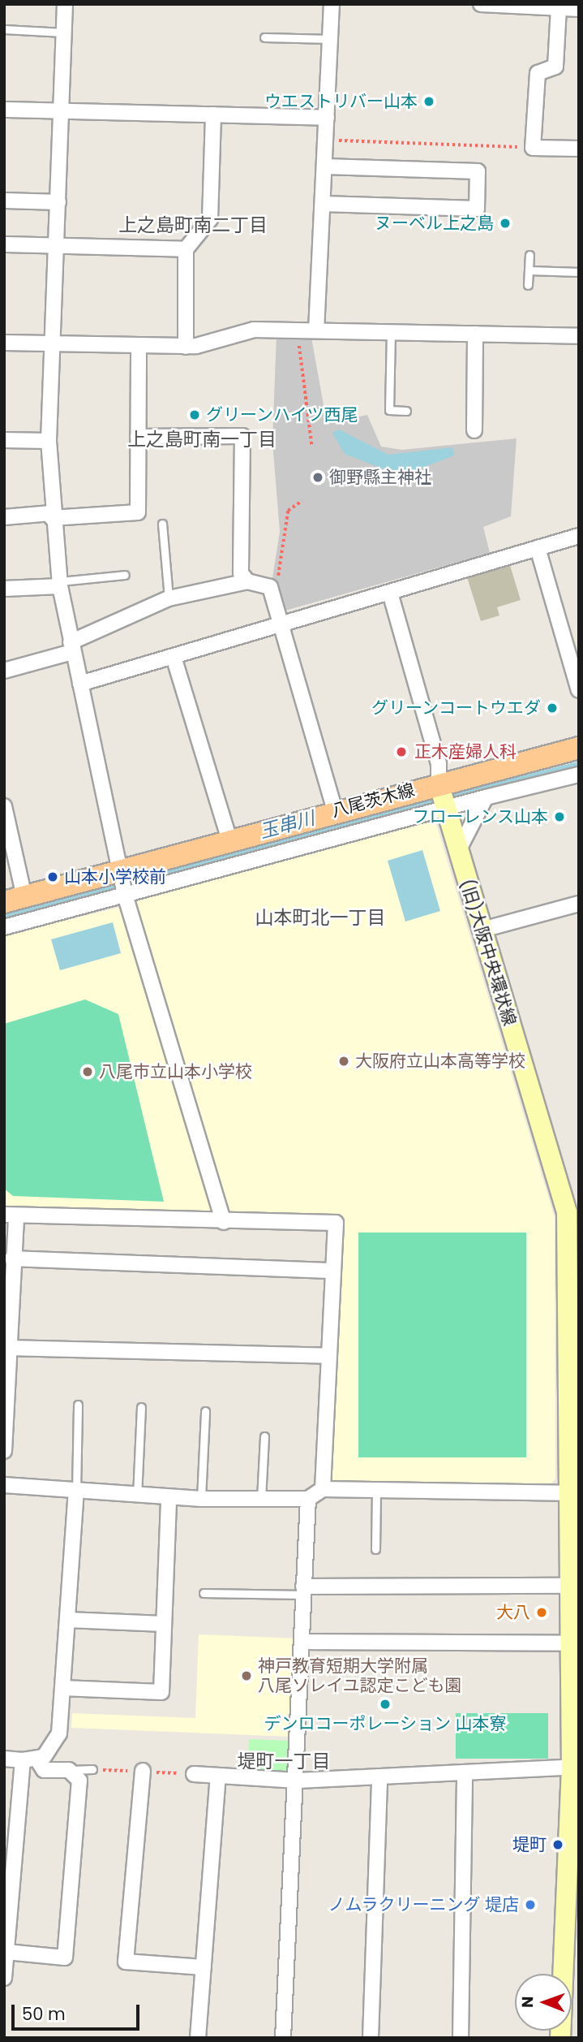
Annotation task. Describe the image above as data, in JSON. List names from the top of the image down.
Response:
{
  "streets": {
    "main road": ["八尾茨木線"],
    "street": ["(旧)大阪中央環状線"]
  },
  "crossings": [
    ["八尾茨木線", "(旧)大阪中央環状線"]
  ],
  "districts": [
    "上之島町南二丁目",
    "上之島町南一丁目",
    "山本町北一丁目",
    "堤町一丁目"
  ],
  "water": ["玉串川"],
  "places": [
    "ウエストリバー山本",
    "ヌーベル上之島",
    "グリーンハイツ西尾",
    "御野縣主神社",
    "グリーンコートウエダ",
    "正木産婦人科",
    "フローレンス山本",
    "山本小学校前",
    "大阪府立山本高等学校",
    "八尾市立山本小学校",
    "大八",
    "神戸教育短期大学附属 八尾ソレイユ認定こども園",
    "デンロコーポレーション 山本寮",
    "堤町",
    "ノムラクリーニング 堤店"
  ],
  "scale_bar": "50 m",
  "north": "left"
}
